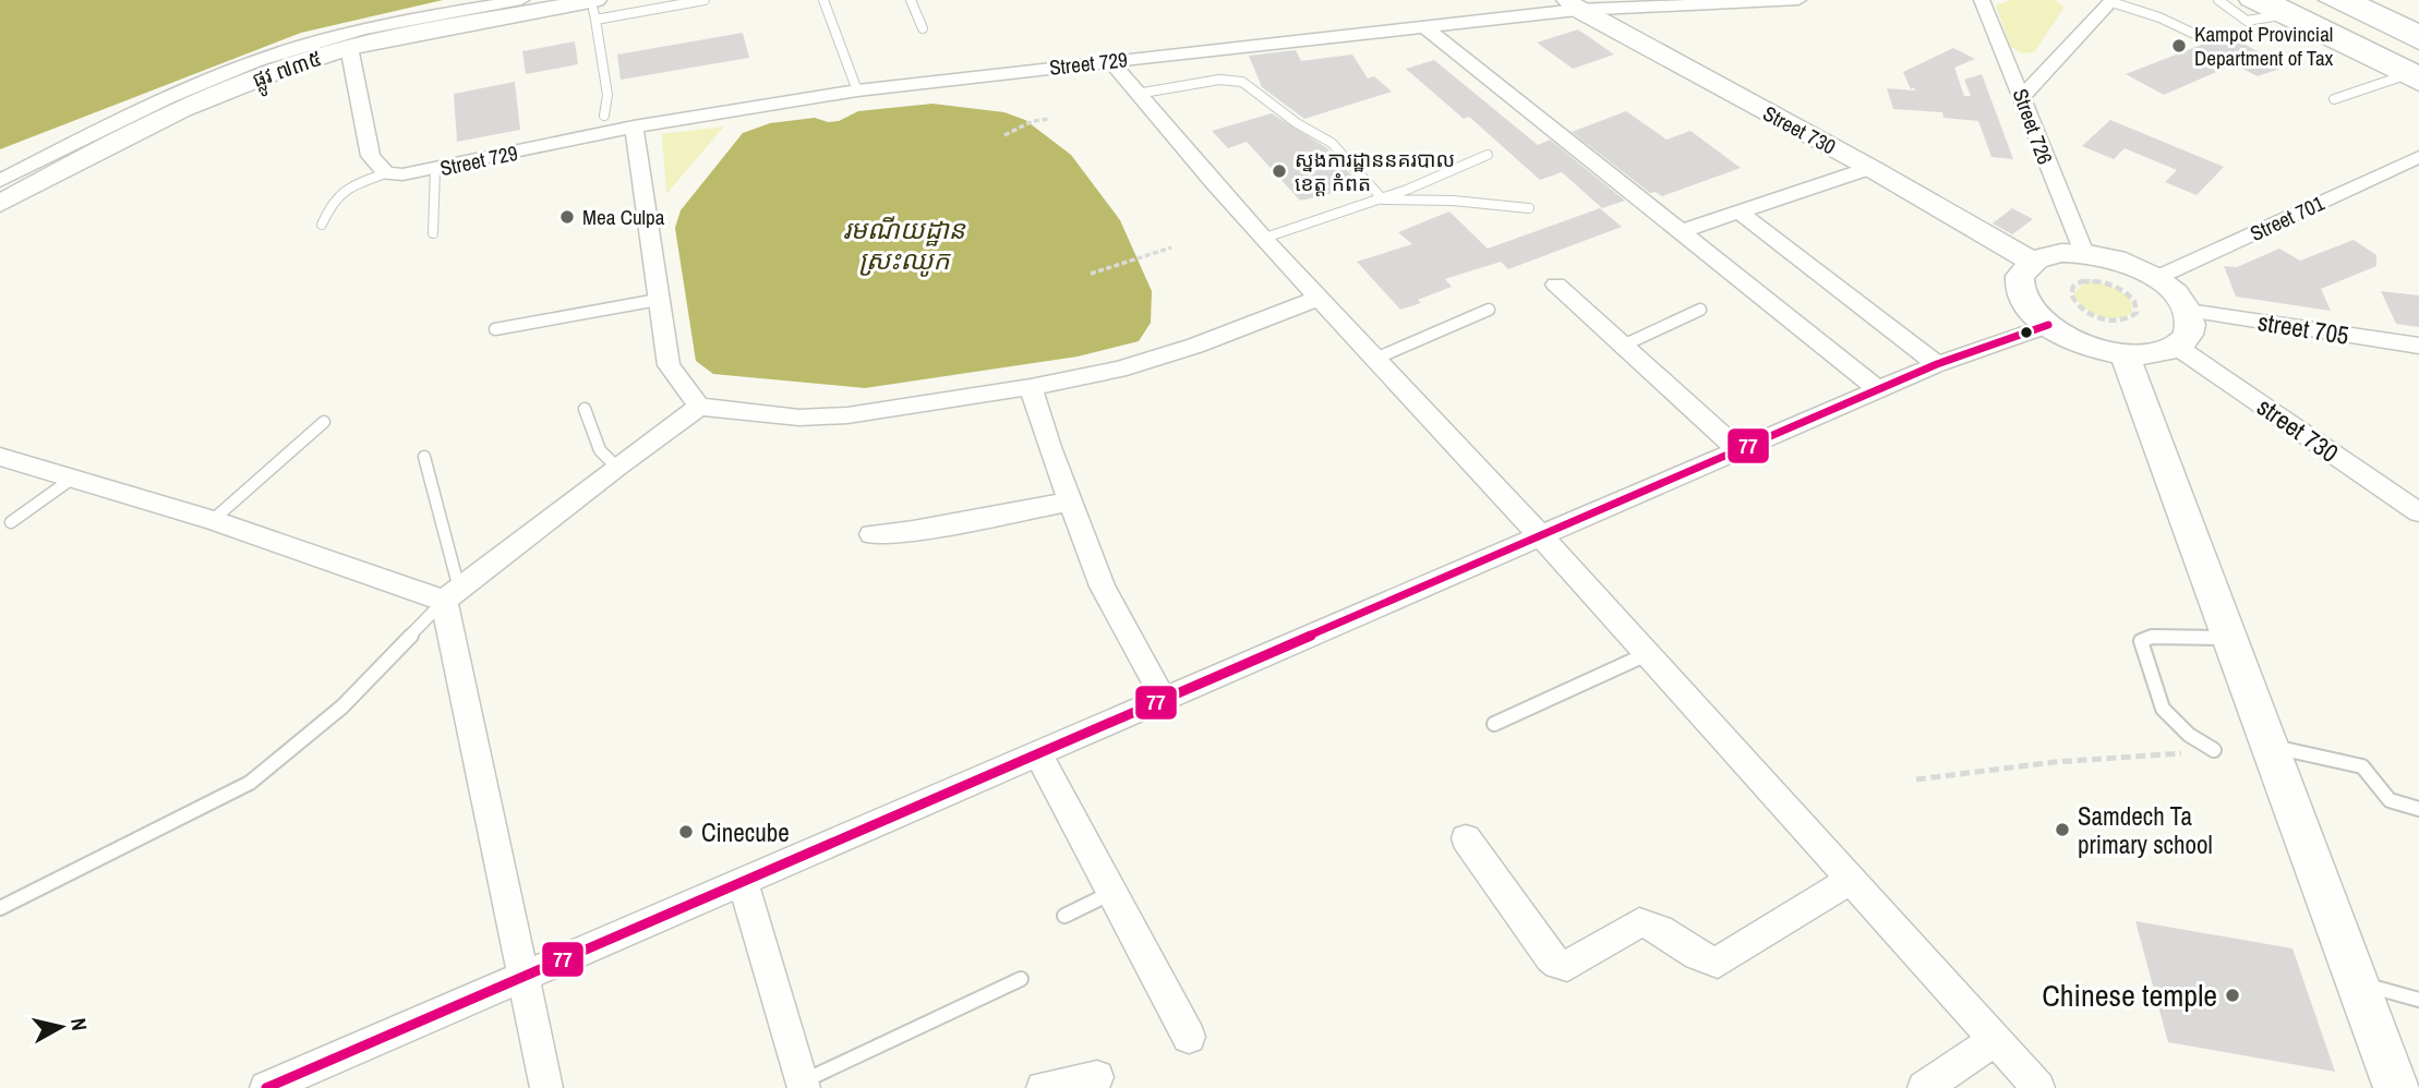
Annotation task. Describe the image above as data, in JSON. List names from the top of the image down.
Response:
{
  "streets": {
    "street": [
      "Street 729",
      "ផ្លូវ ៧៣៥",
      "Street 726",
      "Street 730",
      "Street 701",
      "street 705",
      "street 730"
    ]
  },
  "crossings": [
    ["Street 729", "Street 730"]
  ],
  "water": ["រមណីយដ្ឋាន ស្រះឈូក"],
  "places": [
    "Kampot Provincial Department of Tax",
    "ស្នងការដ្ឋាននគរបាល ខេត្ត កំពត",
    "Mea Culpa",
    "Samdech Ta primary school",
    "Cinecube",
    "Chinese temple"
  ],
  "lines": ["transit line 77"],
  "north": "right"
}
